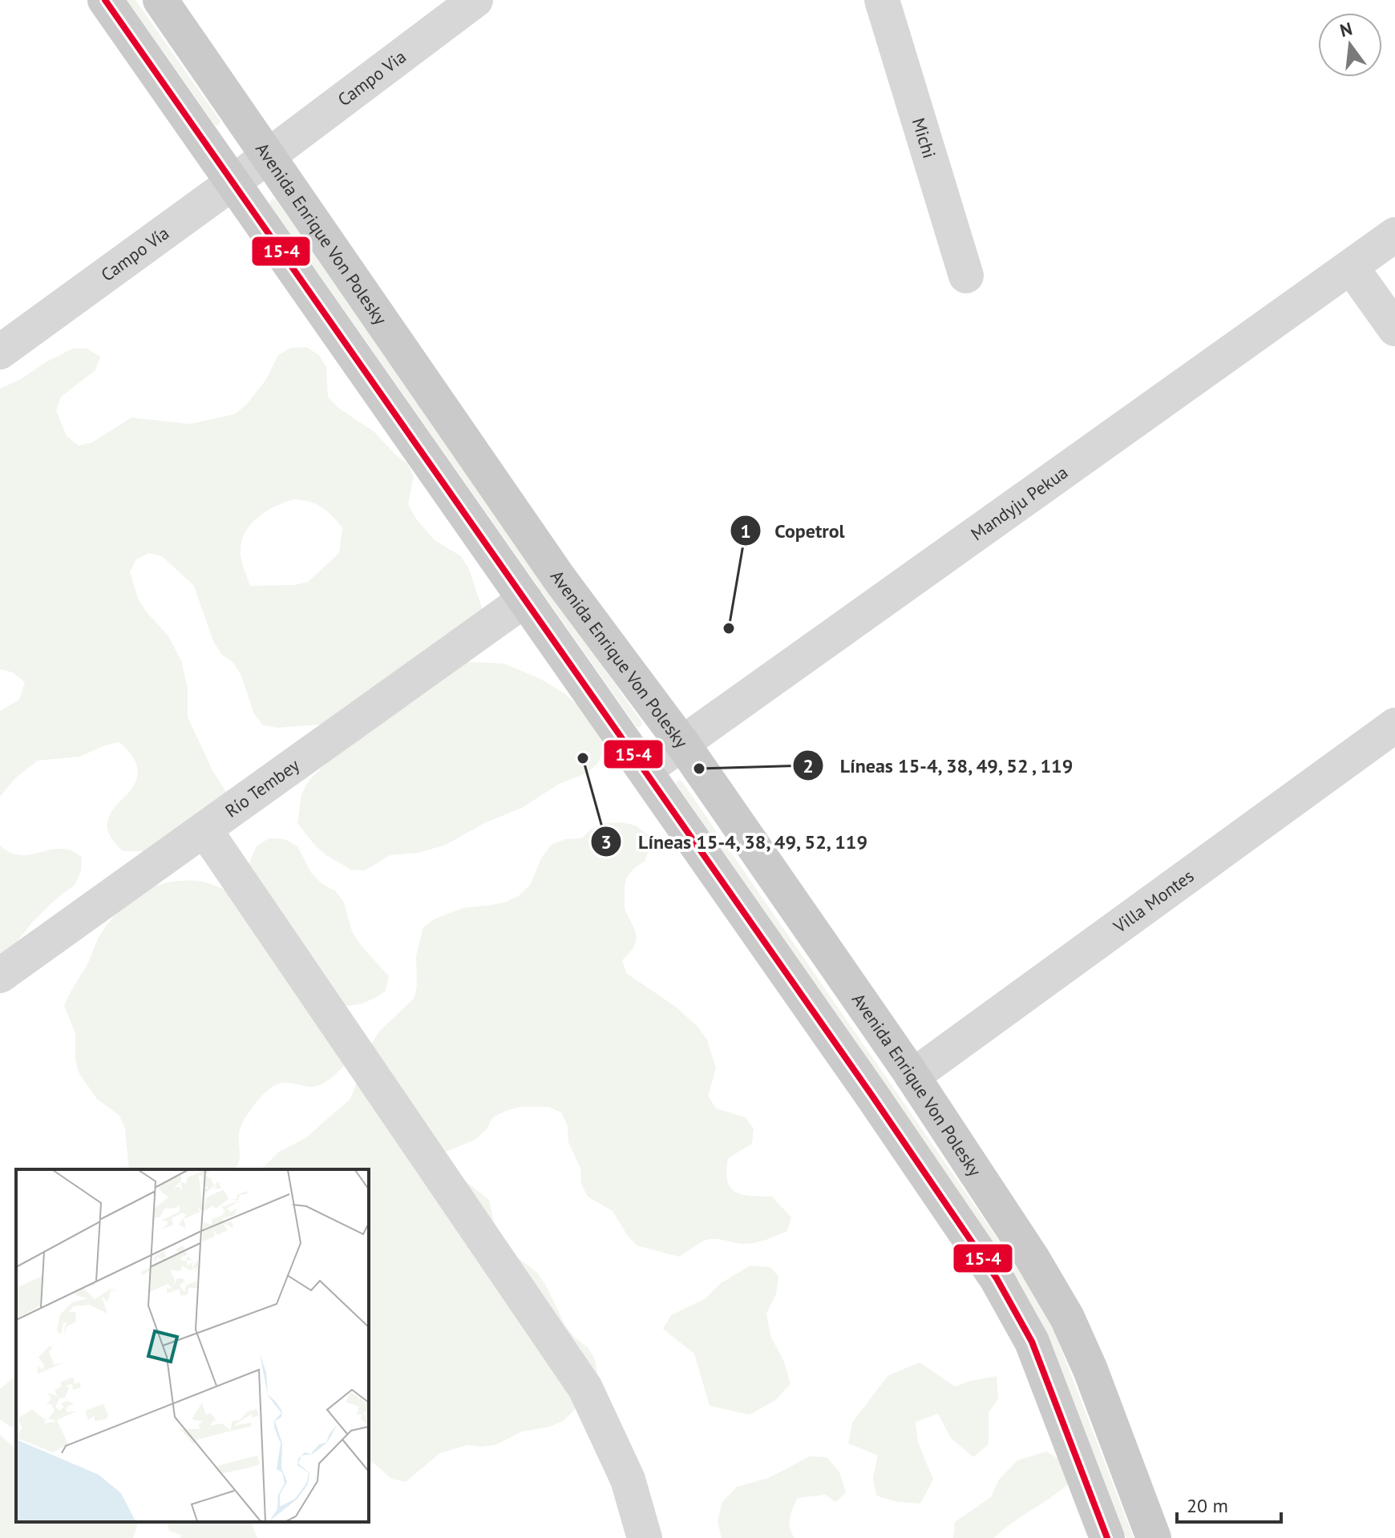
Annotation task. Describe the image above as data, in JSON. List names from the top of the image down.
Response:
{
  "streets": {
    "main road": ["Avenida Enrique Von Polesky"],
    "street": [
      "Campo Via",
      "Michi",
      "Campo Vía",
      "Mandyju Pekua",
      "Río Tembey",
      "Villa Montes"
    ]
  },
  "crossings": [
    ["Campo Via", "Avenida Enrique Von Polesky"],
    ["Campo Via", "Campo Vía"],
    ["Avenida Enrique Von Polesky", "Campo Vía"],
    ["Avenida Enrique Von Polesky", "Mandyju Pekua"],
    ["Avenida Enrique Von Polesky", "Villa Montes"]
  ],
  "places": ["Copetrol", "Líneas 15-4, 38, 49, 52, 119", "Líneas 15-4, 38, 49, 52 , 119"],
  "lines": ["transit line 15-4"],
  "scale_bar": "20 m",
  "north": "top"
}
